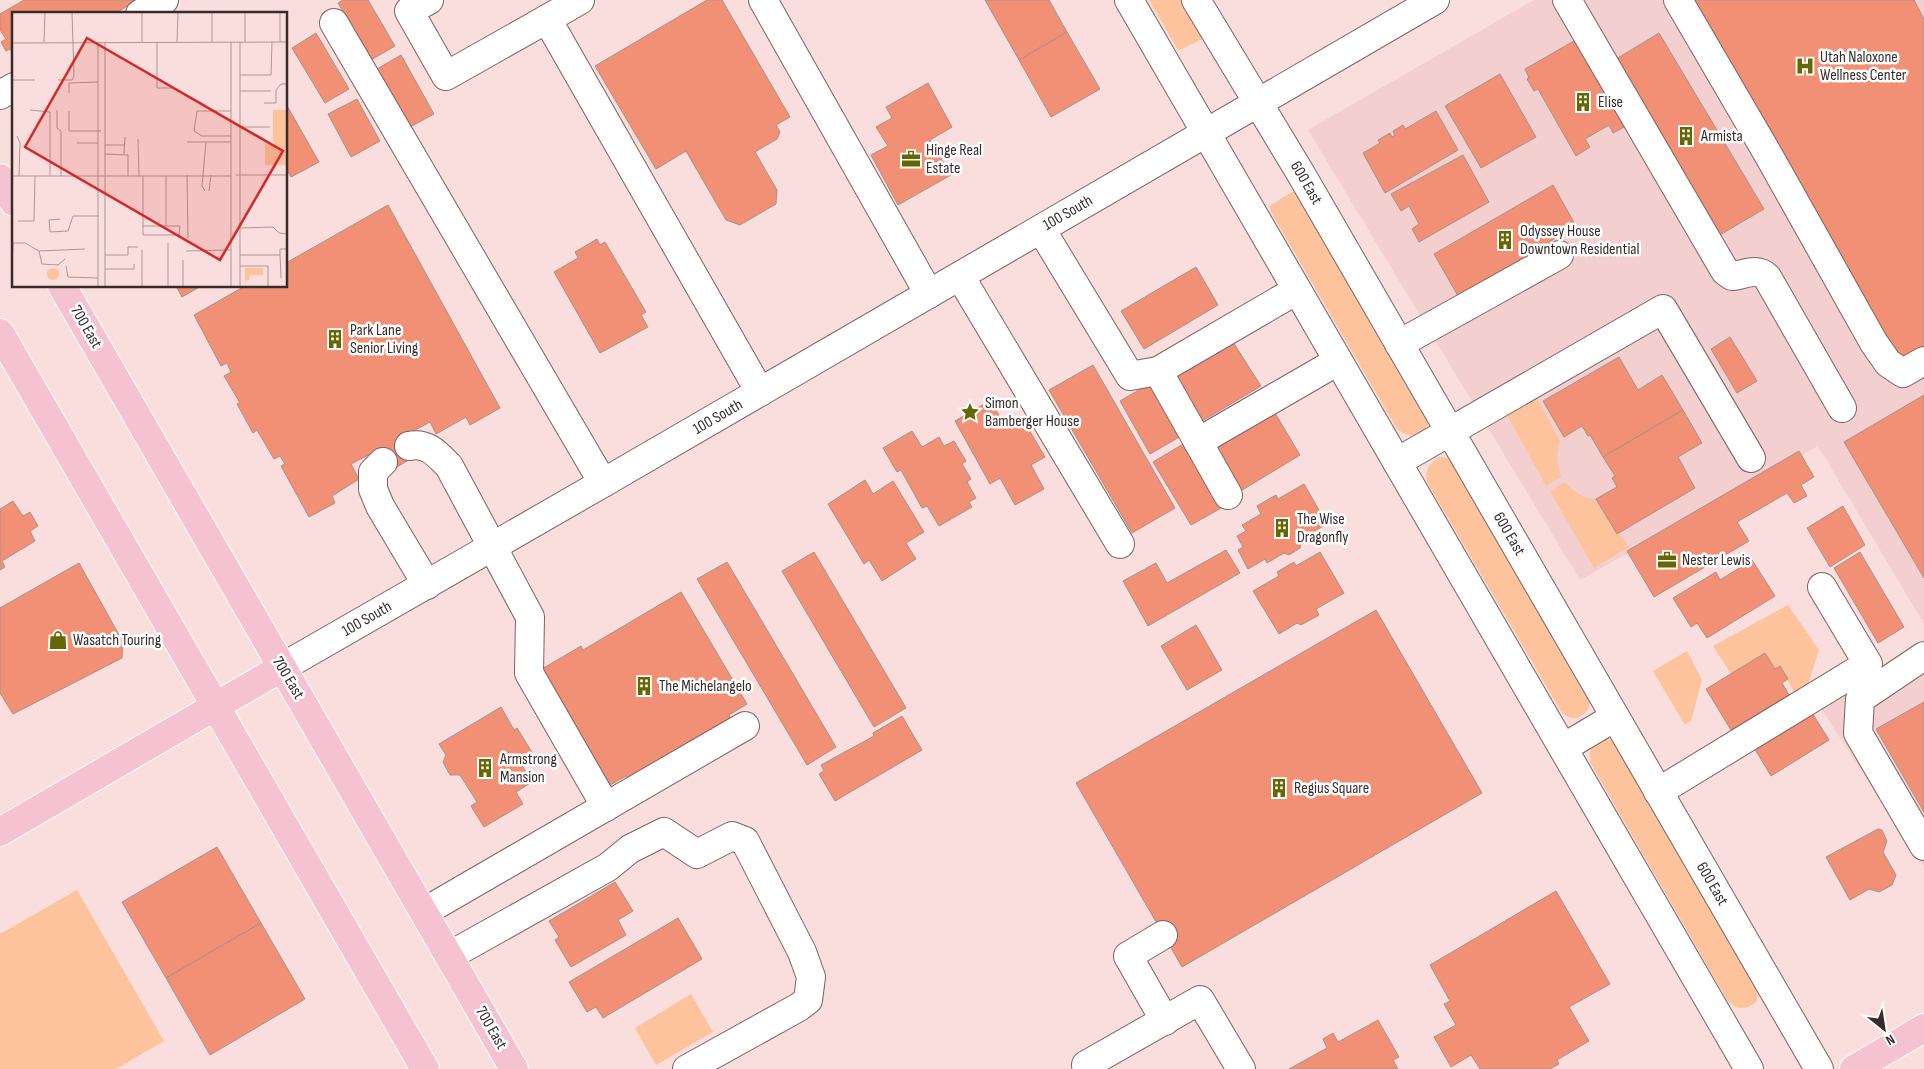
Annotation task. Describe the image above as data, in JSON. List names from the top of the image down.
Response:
{
  "streets": {
    "main road": ["100 South", "700 East"],
    "street": ["600 East"]
  },
  "crossings": [
    ["600 East", "100 South"],
    ["100 South", "700 East"]
  ],
  "places": {
    "hospital": ["Utah Naloxone Wellness Center"],
    "building": [
      "Elise",
      "Armista",
      "Odyssey House Downtown Residential",
      "Park Lane Senior Living",
      "The Wise Dragonfly",
      "The Michelangelo",
      "Armstrong Mansion",
      "Regius Square"
    ],
    "office": ["Hinge Real Estate", "Nester Lewis"],
    "place": ["Simon Bamberger House"],
    "shop": ["Wasatch Touring"]
  },
  "north": "bottom right"
}
